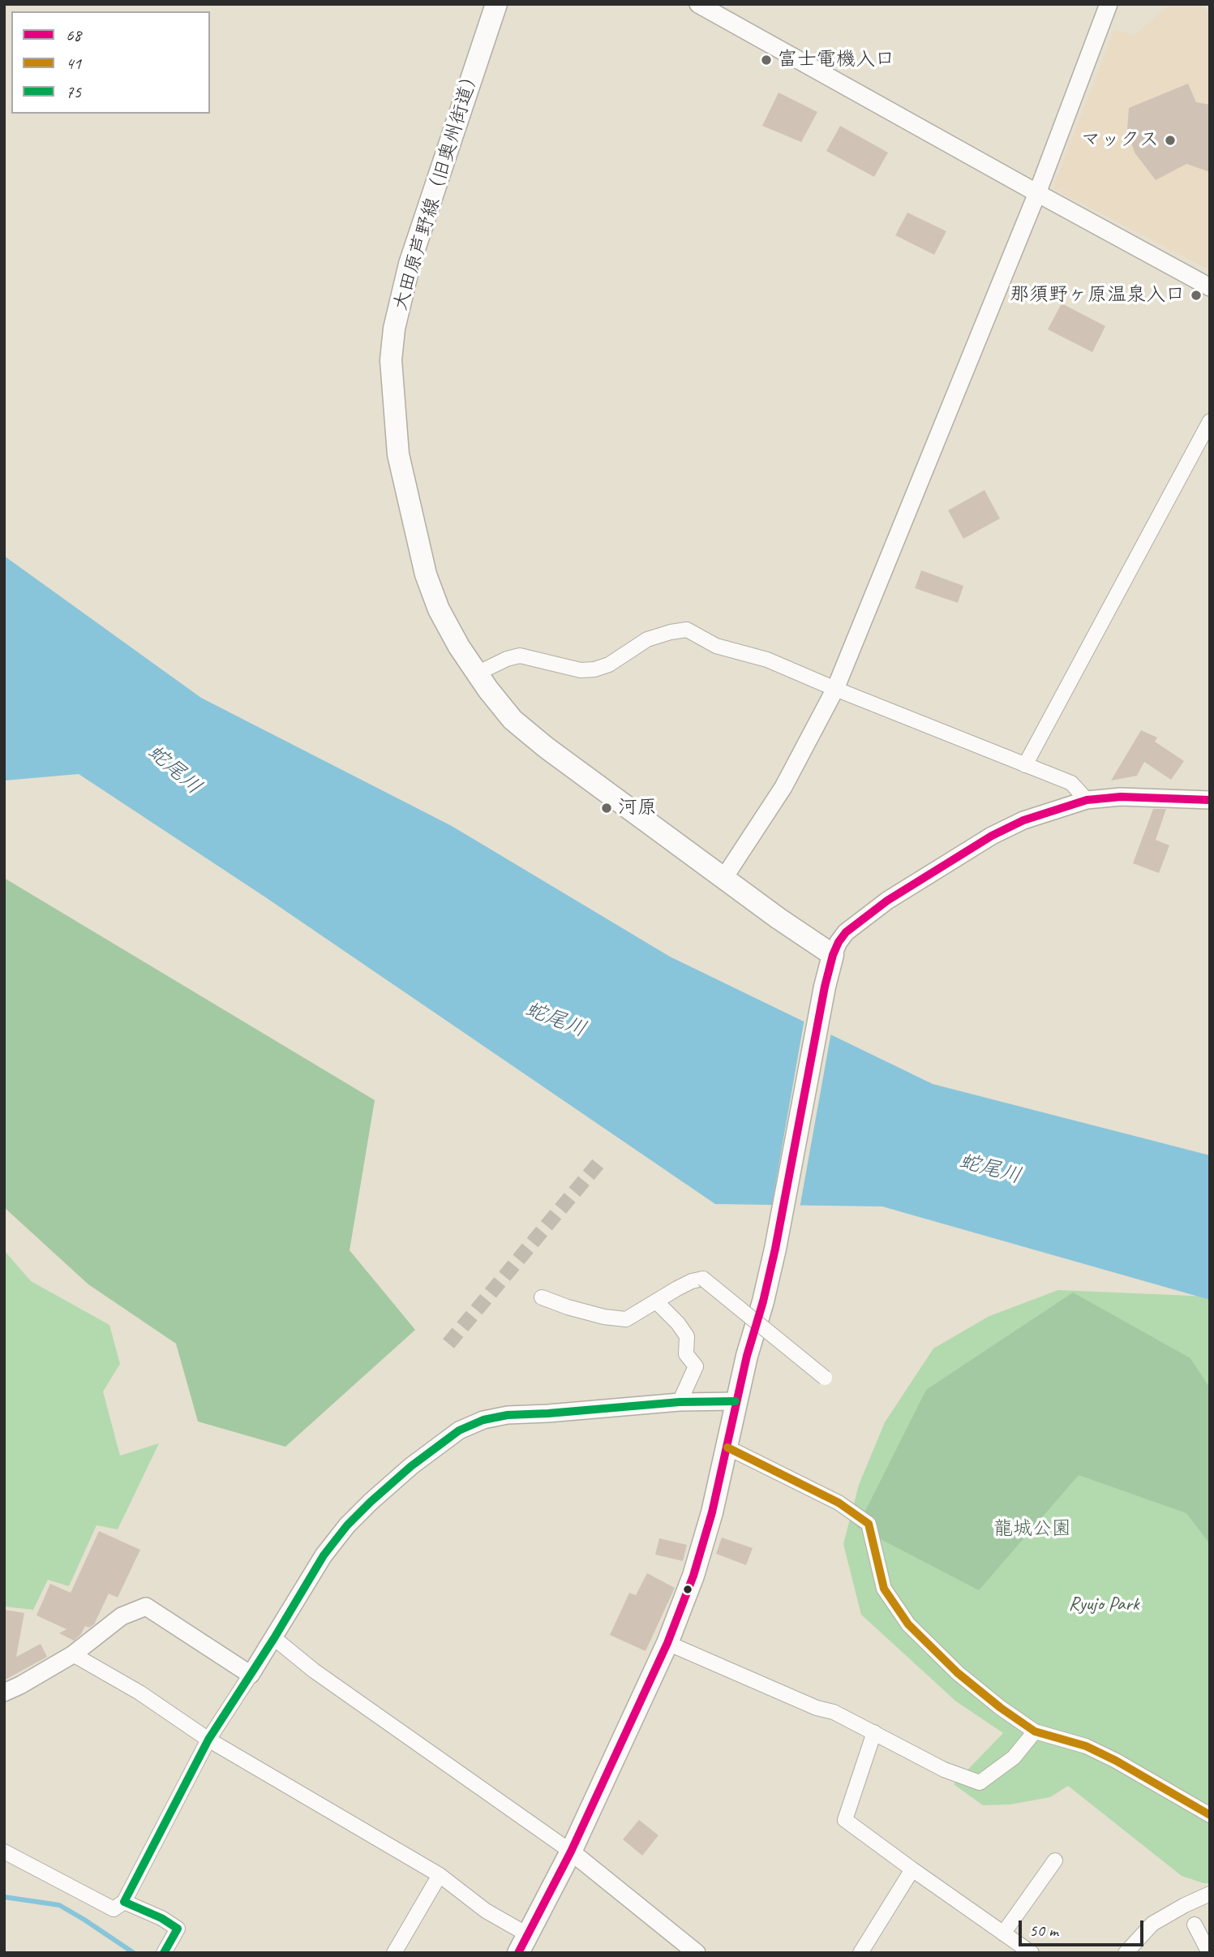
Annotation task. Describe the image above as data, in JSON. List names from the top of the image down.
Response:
{
  "streets": {
    "main road": ["大田原芦野線（旧奥州街道）"]
  },
  "water": ["蛇尾川"],
  "parks": ["龍城公園", "Ryujo Park"],
  "places": [
    "富士電機入口",
    "マックス",
    "那須野ヶ原温泉入口",
    "河原"
  ],
  "lines": ["transit line 68", "transit line 75", "transit line 41"],
  "legend": ["68", "41", "75"],
  "scale_bar": "50 m"
}
